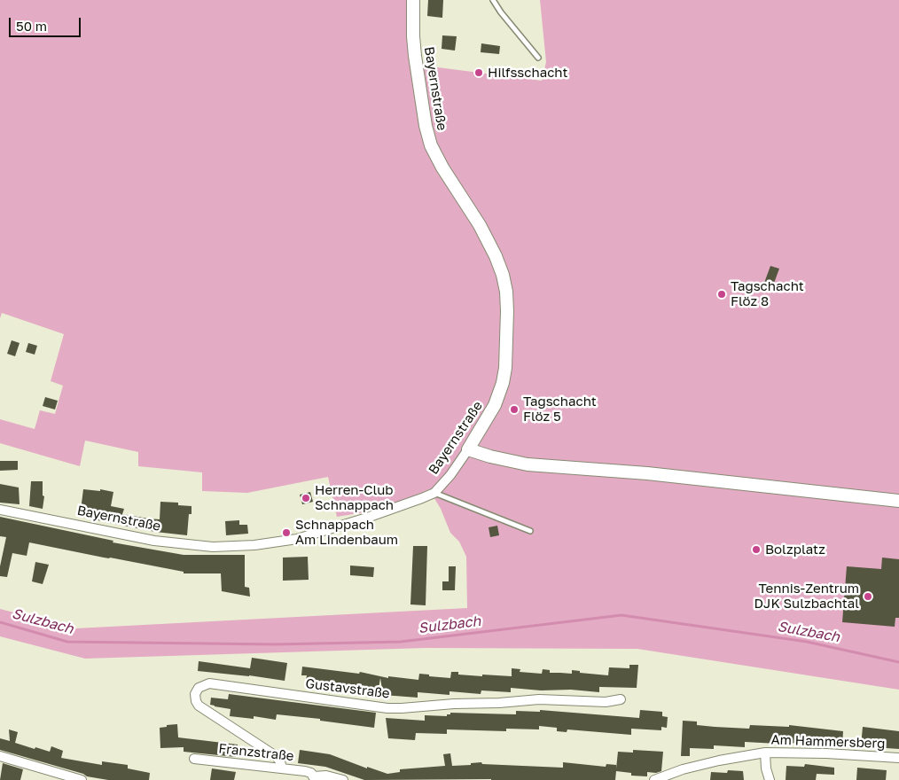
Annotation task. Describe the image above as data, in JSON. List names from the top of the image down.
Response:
{
  "streets": {
    "street": [
      "Bayernstraße",
      "Gustavstraße",
      "Am Hammersberg",
      "Franzstraße"
    ]
  },
  "crossings": [
    ["Gustavstraße", "Franzstraße"]
  ],
  "water": ["Sulzbach"],
  "places": [
    "Hilfsschacht",
    "Tagschacht Flöz 8",
    "Tagschacht Flöz 5",
    "Herren-Club Schnappach",
    "Schnappach Am Lindenbaum",
    "Bolzplatz",
    "Tennis-Zentrum DJK Sulzbachtal"
  ],
  "scale_bar": "50 m"
}
